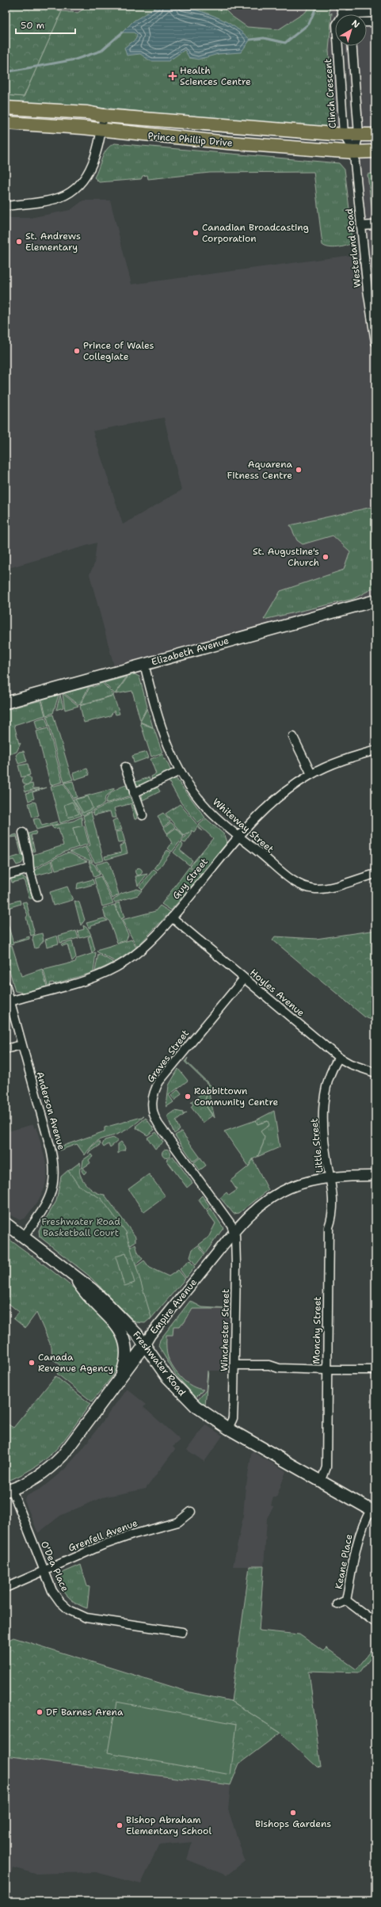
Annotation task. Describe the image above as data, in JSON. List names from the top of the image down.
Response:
{
  "streets": {
    "main road": [
      "Prince Phillip Drive",
      "Elizabeth Avenue",
      "Empire Avenue",
      "Freshwater Road"
    ],
    "street": [
      "Clinch Crescent",
      "Westerland Road",
      "Whiteway Street",
      "Guy Street",
      "Hoyles Avenue",
      "Graves Street",
      "Anderson Avenue",
      "Little Street",
      "Winchester Street",
      "Monchy Street",
      "Grenfell Avenue",
      "Keane Place",
      "O'Dea Place"
    ]
  },
  "crossings": [
    ["Clinch Crescent", "Prince Phillip Drive"],
    ["Clinch Crescent", "Westerland Road"],
    ["Prince Phillip Drive", "Westerland Road"],
    ["Elizabeth Avenue", "Whiteway Street"],
    ["Whiteway Street", "Guy Street"],
    ["Guy Street", "Hoyles Avenue"],
    ["Guy Street", "Anderson Avenue"],
    ["Hoyles Avenue", "Graves Street"],
    ["Hoyles Avenue", "Little Street"],
    ["Graves Street", "Empire Avenue"],
    ["Graves Street", "Winchester Street"],
    ["Anderson Avenue", "Freshwater Road"],
    ["Little Street", "Empire Avenue"],
    ["Little Street", "Monchy Street"],
    ["Empire Avenue", "Winchester Street"],
    ["Empire Avenue", "Monchy Street"],
    ["Empire Avenue", "Freshwater Road"],
    ["Empire Avenue", "O'Dea Place"],
    ["Winchester Street", "Freshwater Road"],
    ["Monchy Street", "Freshwater Road"],
    ["Freshwater Road", "Keane Place"],
    ["Grenfell Avenue", "O'Dea Place"]
  ],
  "parks": ["Freshwater Road Basketball Court"],
  "places": {
    "health": ["Health Sciences Centre"],
    "other": [
      "Canadian Broadcasting Corporation",
      "St. Andrews Elementary",
      "Prince of Wales Collegiate",
      "Aquarena Fitness Centre",
      "St. Augustine's Church",
      "Rabbittown Community Centre",
      "Canada Revenue Agency",
      "DF Barnes Arena",
      "Bishops Gardens",
      "Bishop Abraham Elementary School"
    ]
  },
  "scale_bar": "50 m",
  "north": "top right"
}
